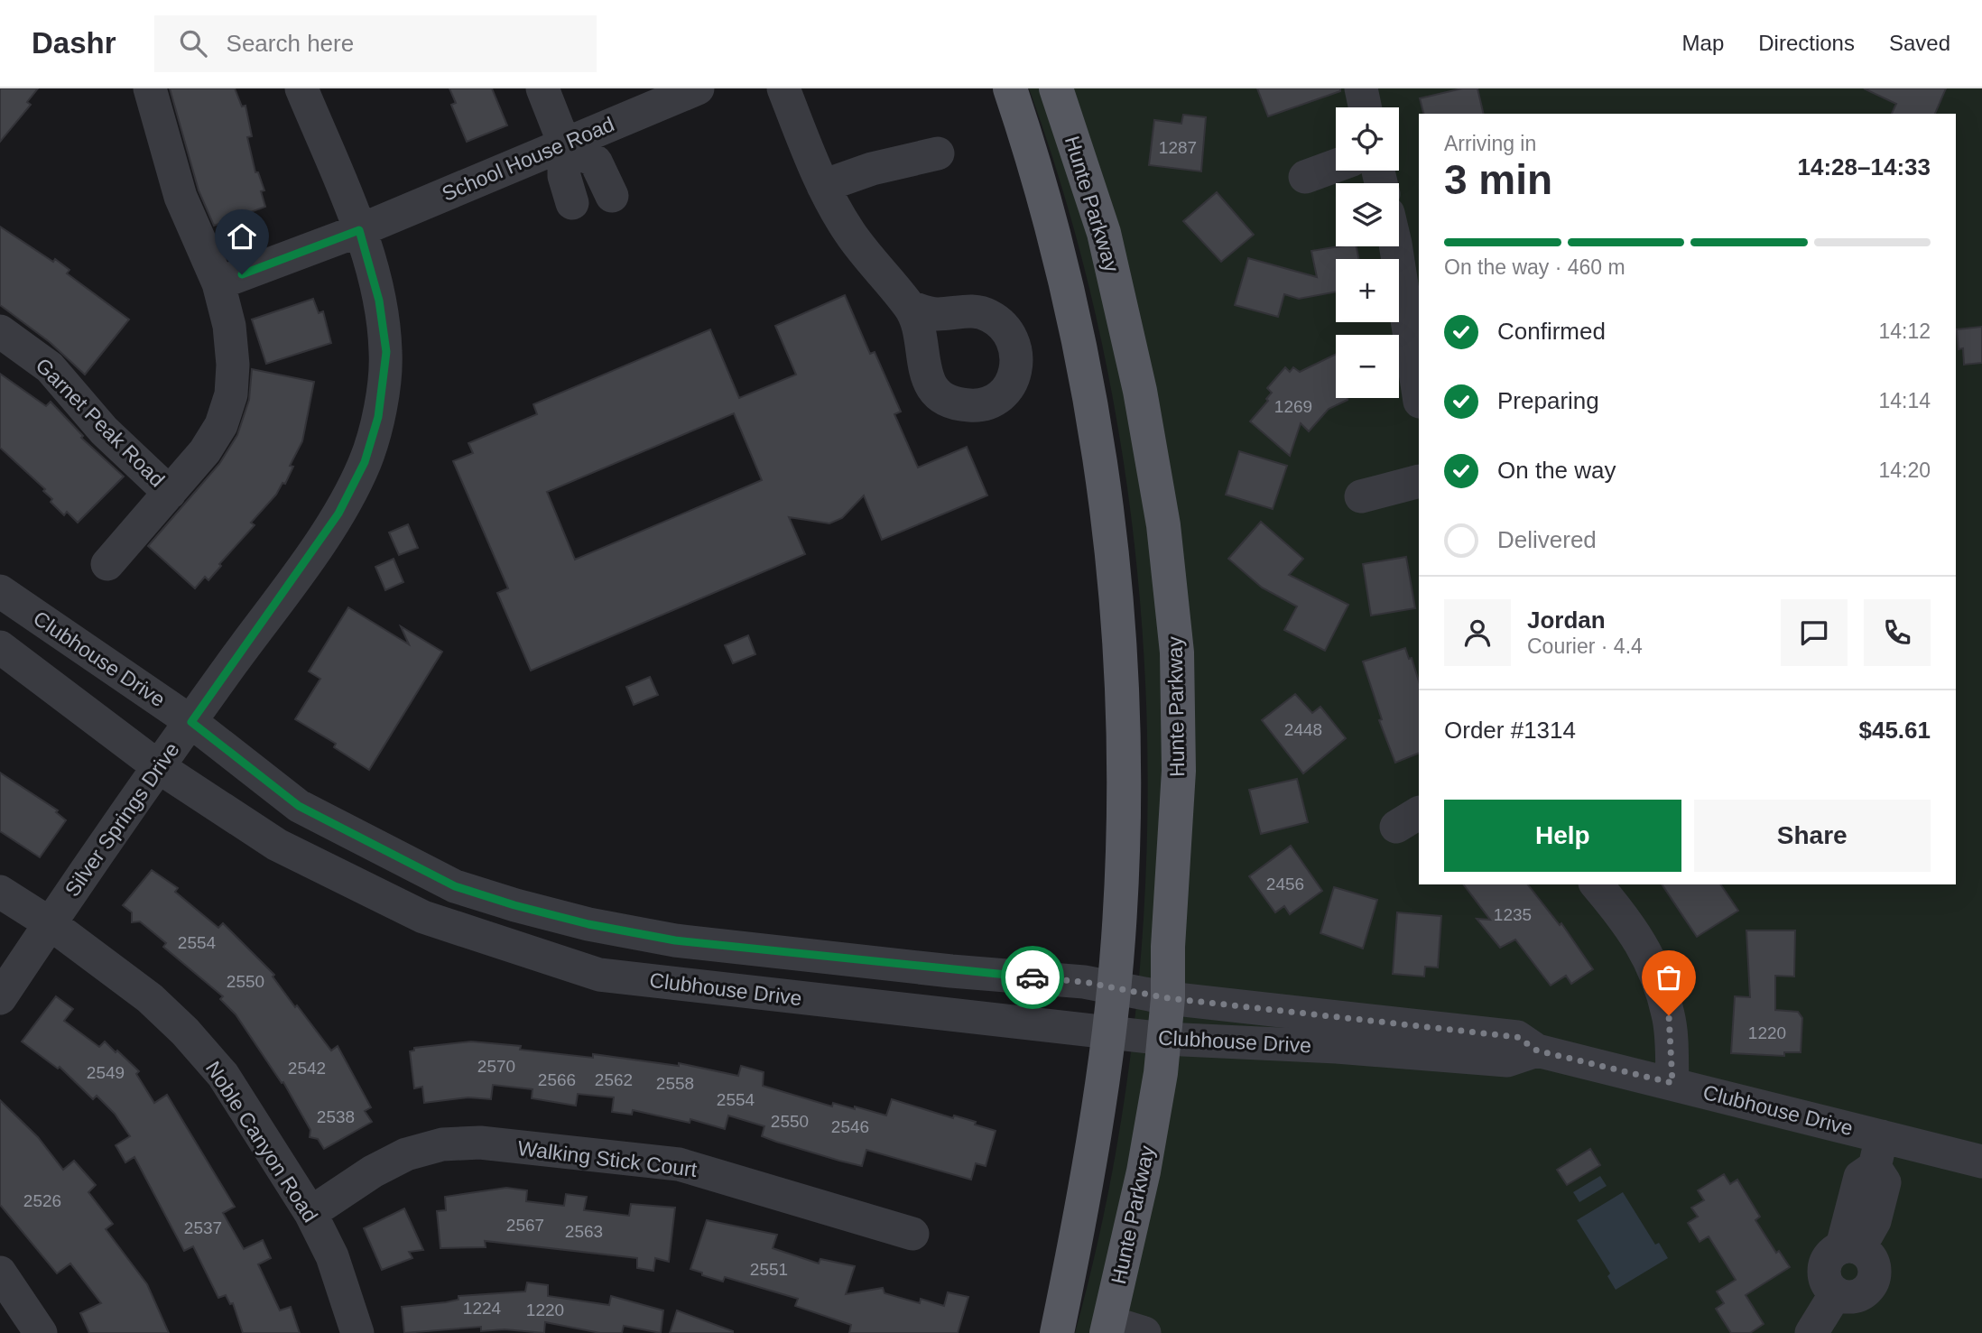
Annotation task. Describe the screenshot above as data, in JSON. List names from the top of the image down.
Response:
{
  "streets": {
    "main road": ["Hunte Parkway"],
    "street": [
      "School House Road",
      "Garnet Peak Road",
      "Clubhouse Drive",
      "Silver Springs Drive",
      "Noble Canyon Road",
      "Walking Stick Court"
    ]
  },
  "crossings": [
    ["School House Road", "Silver Springs Drive"],
    ["Hunte Parkway", "Clubhouse Drive"],
    ["Clubhouse Drive", "Silver Springs Drive"],
    ["Silver Springs Drive", "Noble Canyon Road"],
    ["Noble Canyon Road", "Walking Stick Court"]
  ],
  "house_numbers": [
    "1287",
    "1269",
    "2448",
    "2456",
    "1235",
    "2554",
    "2550",
    "1220",
    "2570",
    "2542",
    "2549",
    "2566",
    "2562",
    "2558",
    "2554",
    "2538",
    "2550",
    "2546",
    "2526",
    "2567",
    "2537",
    "2563",
    "2551",
    "1224",
    "1220"
  ],
  "page": {
    "header": "Dashr",
    "search": "Search here",
    "nav": ["Map", "Directions", "Saved"],
    "map_buttons": ["+", "−"],
    "heading": ["3 min", "Arriving in", "14:28–14:33"],
    "panel": [
      "Jordan",
      "Courier · 4.4",
      "Order #1314",
      "$45.61"
    ],
    "bar": "On the way · 460 m",
    "list": [
      ["Confirmed", "14:12"],
      ["Preparing", "14:14"],
      ["On the way", "14:20"],
      "Delivered"
    ],
    "buttons": ["Help", "Share"]
  }
}
